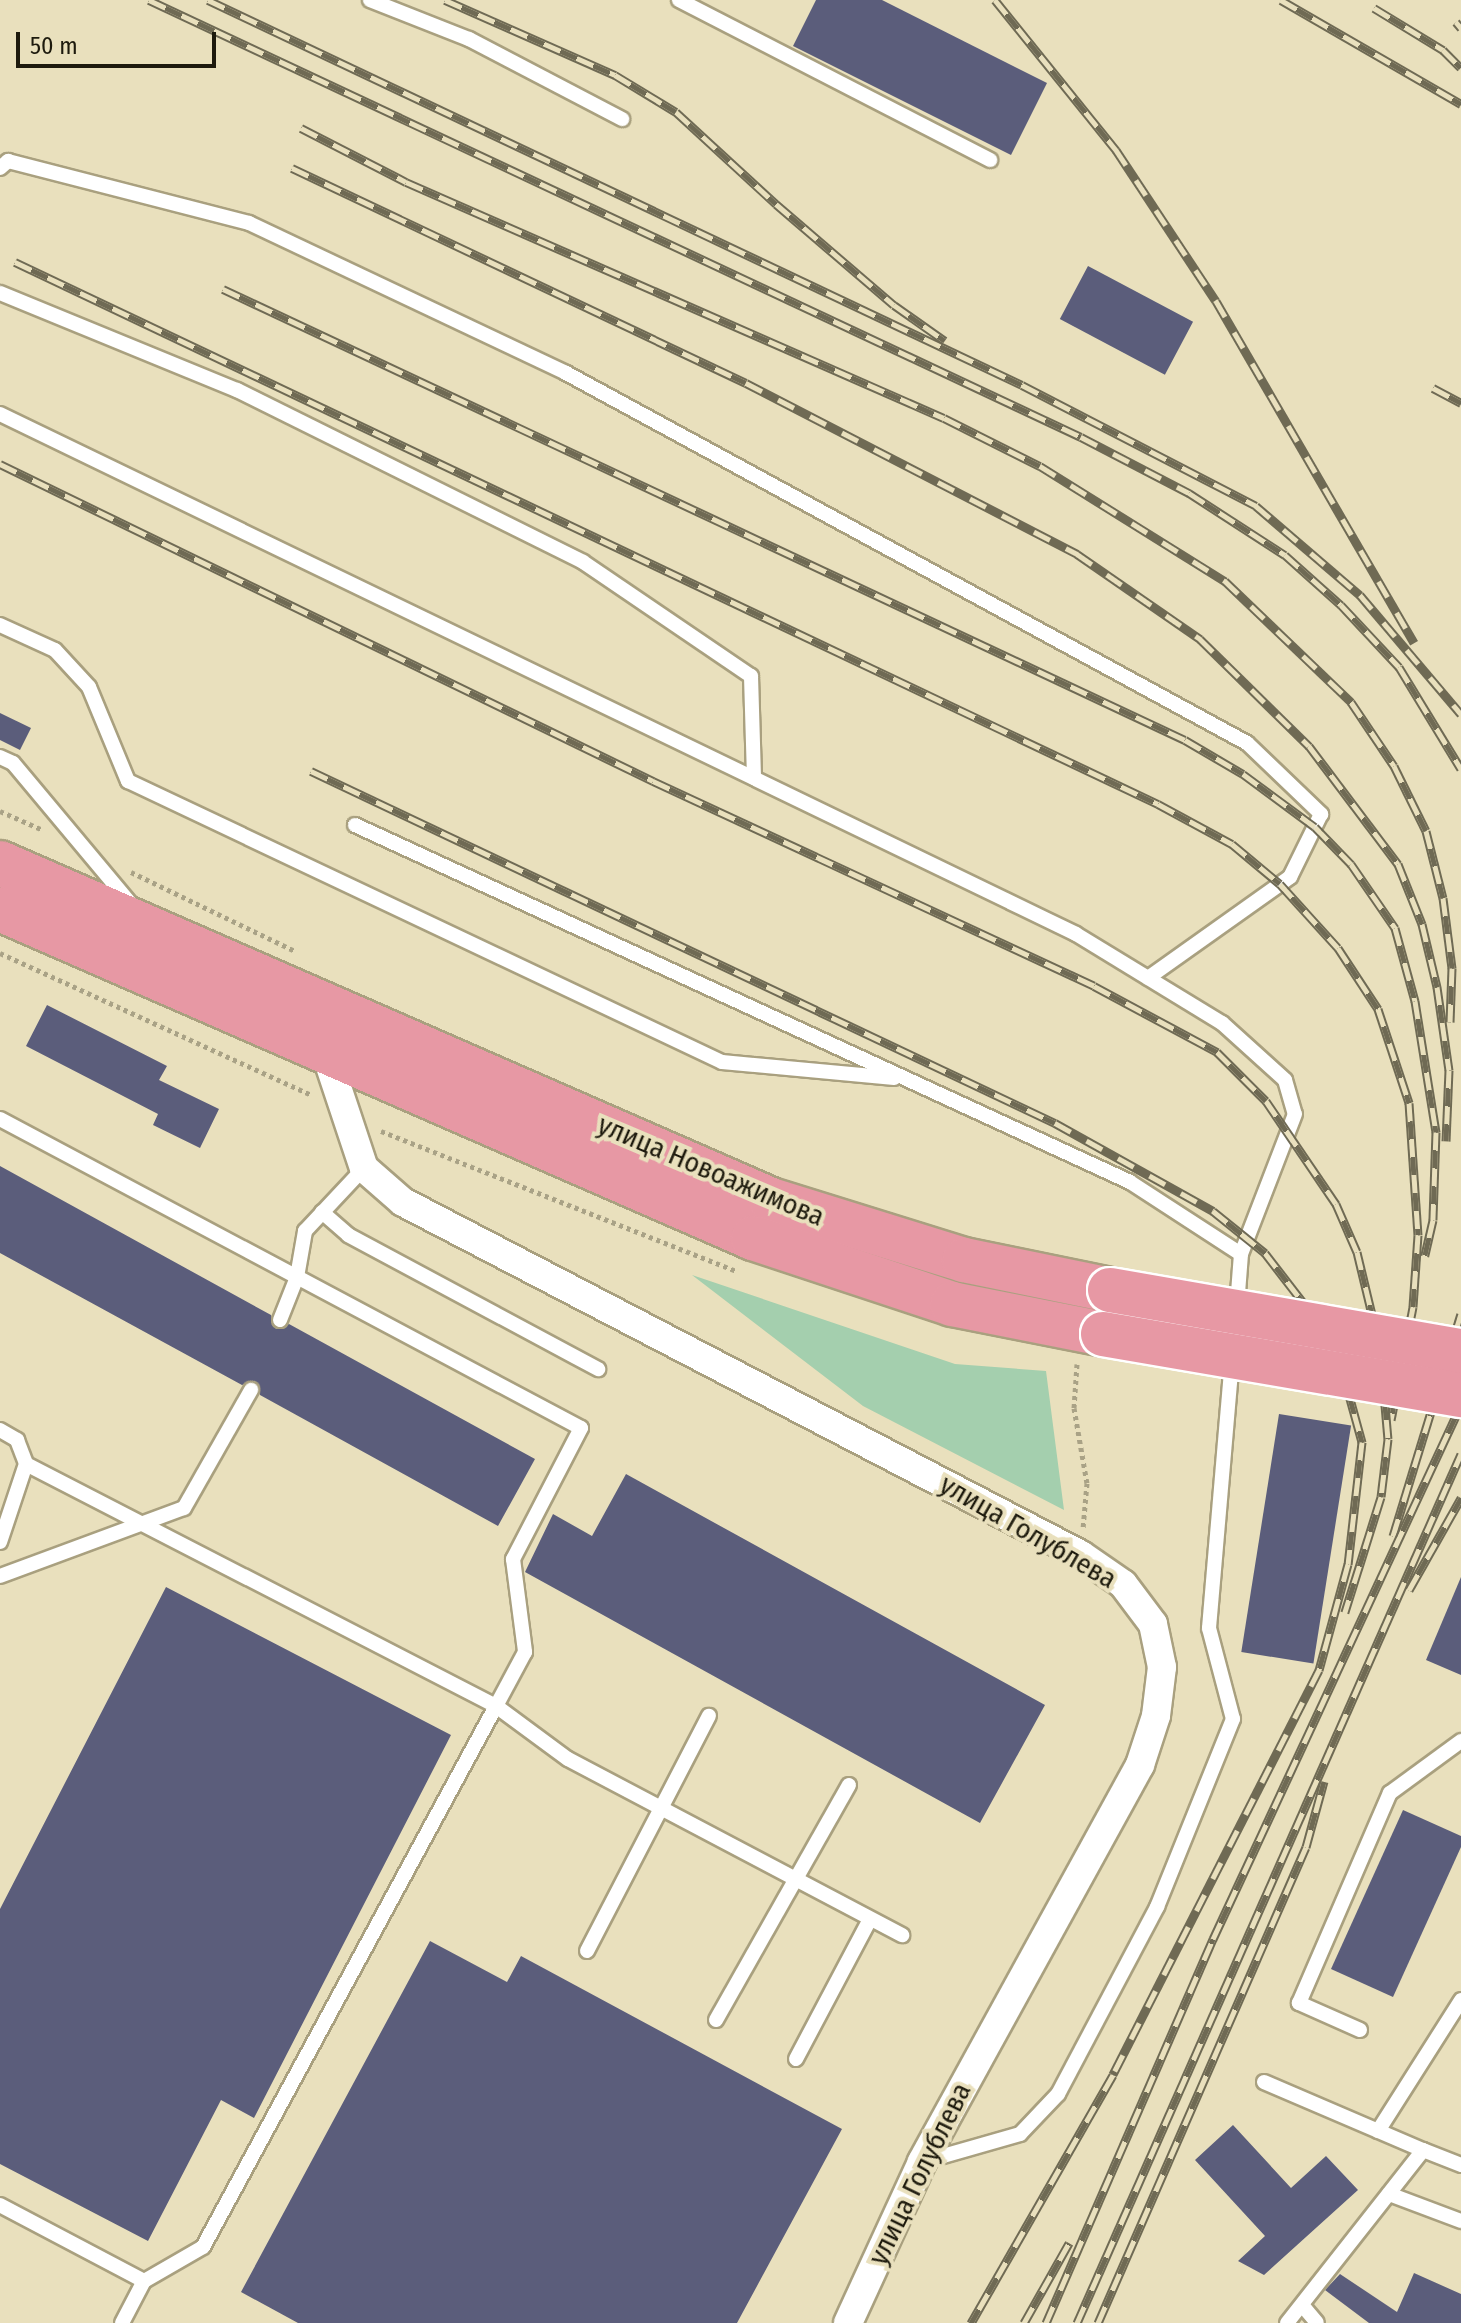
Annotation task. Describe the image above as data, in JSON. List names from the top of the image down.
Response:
{
  "streets": {
    "main road": ["улица Новоажимова"],
    "street": ["улица Голублева"]
  },
  "scale_bar": "50 m"
}
